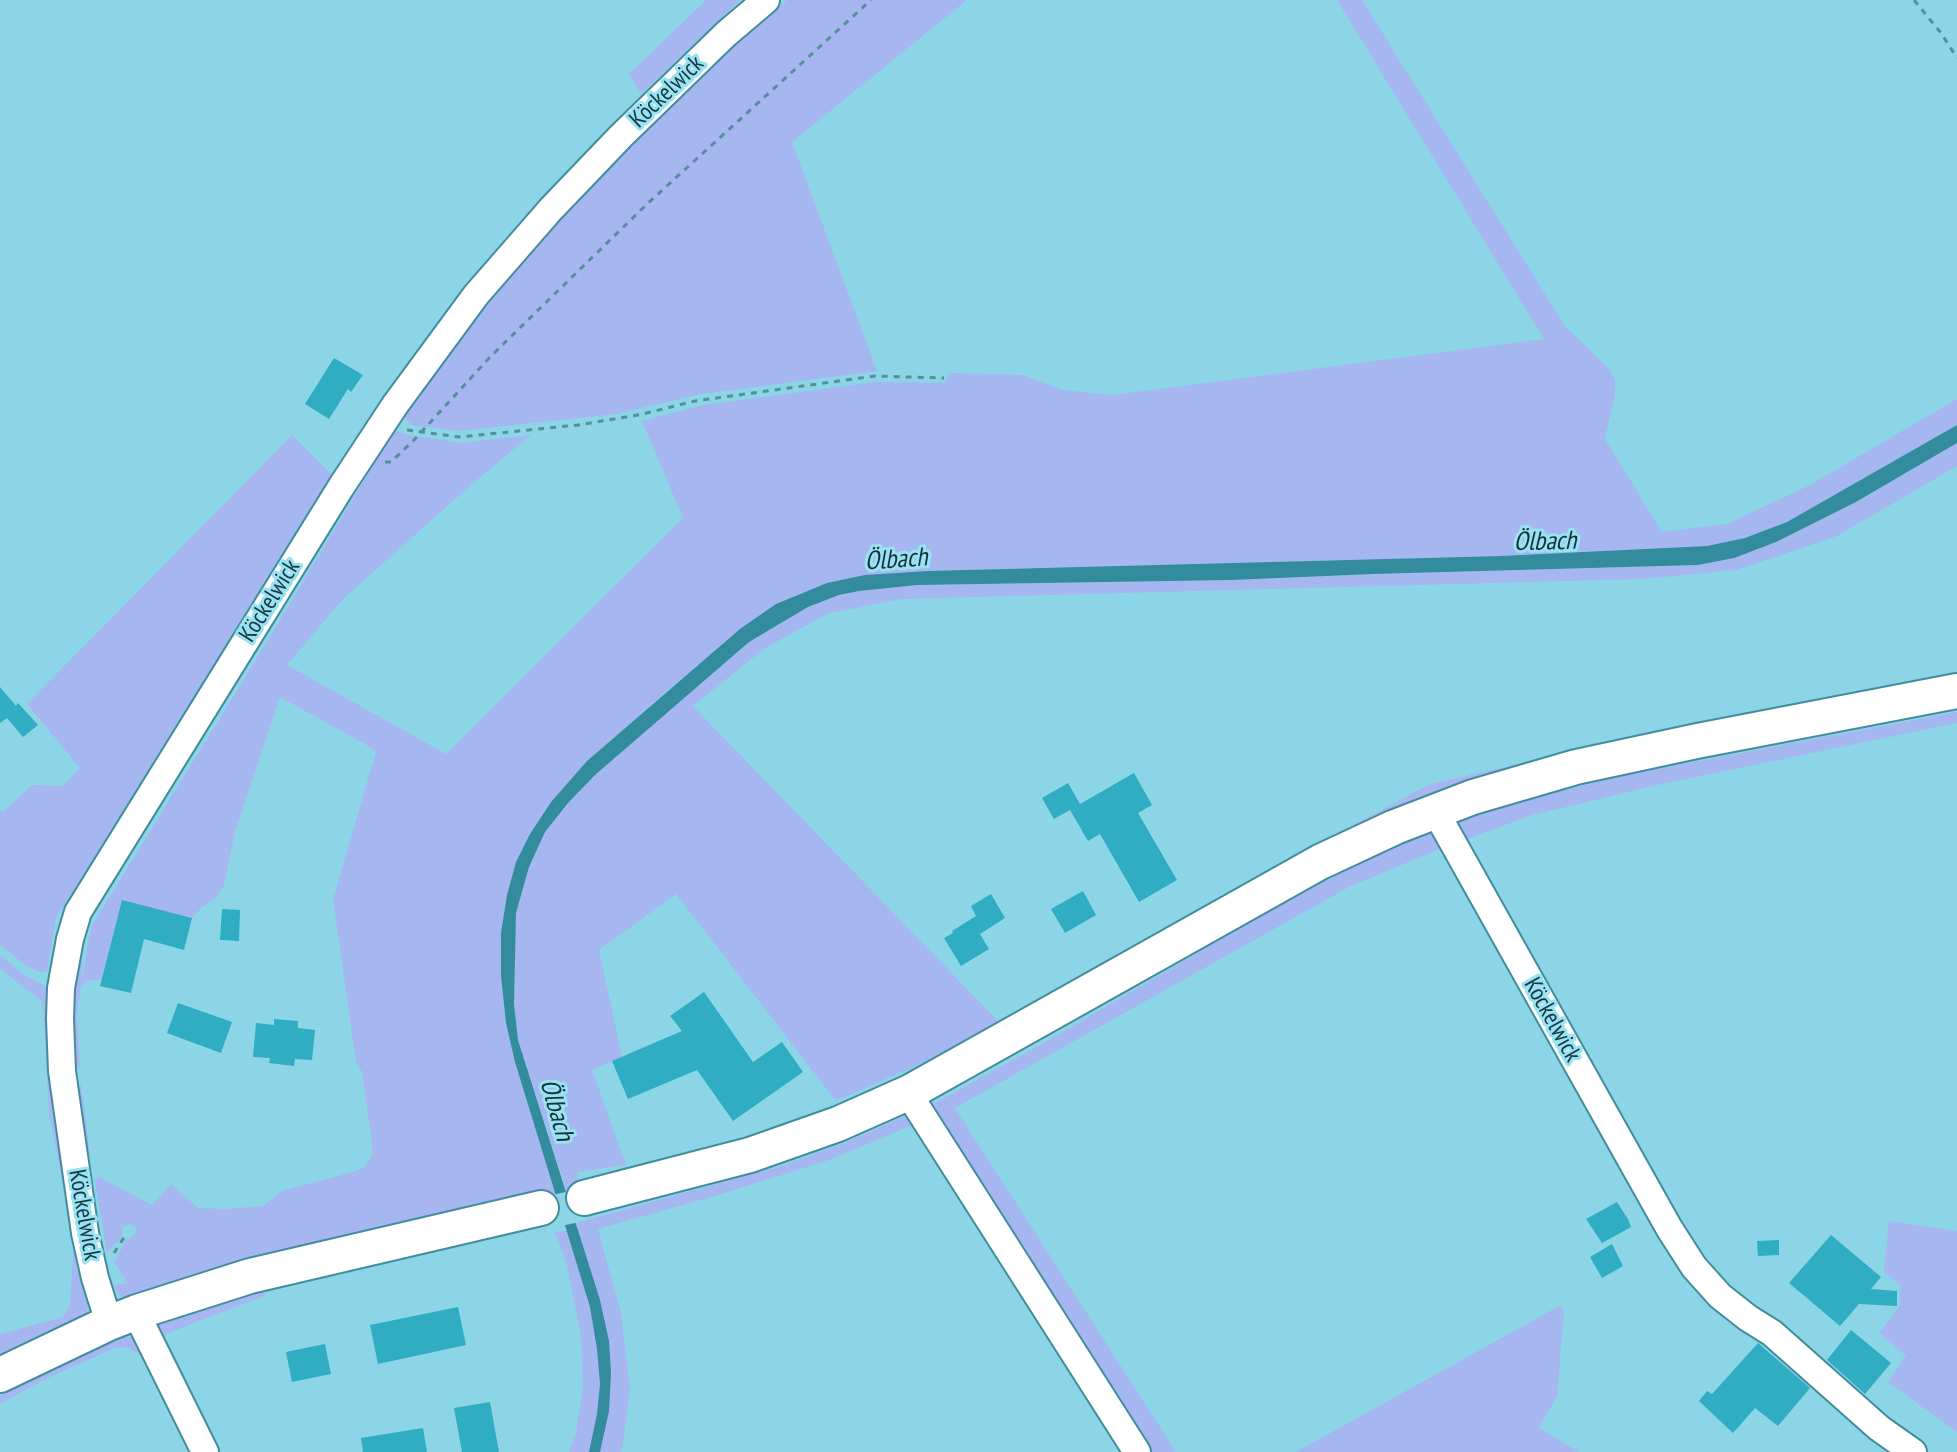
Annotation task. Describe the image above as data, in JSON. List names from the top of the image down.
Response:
{
  "streets": {
    "street": ["Köckelwick"]
  },
  "water": ["Ölbach"]
}
